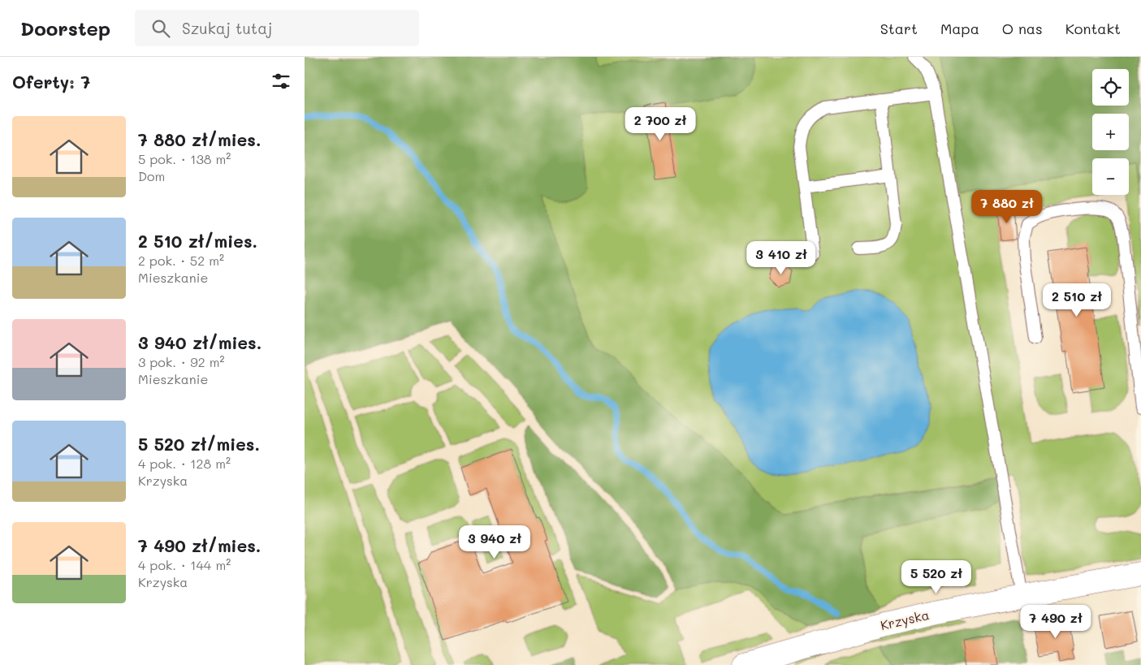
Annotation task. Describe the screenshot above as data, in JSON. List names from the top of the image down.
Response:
{
  "streets": {
    "street": ["Krzyska"]
  },
  "page": {
    "header": "Doorstep",
    "search": "Szukaj tutaj",
    "nav": [
      "Start",
      "Mapa",
      "O nas",
      "Kontakt"
    ],
    "heading": "Oferty: 7",
    "map_buttons": ["+", "−"],
    "list": [
      {
        "name": "7 880 zł/mies.",
        "note": "5 pok. · 138 m² · Dom"
      },
      {
        "name": "2 510 zł/mies.",
        "note": "2 pok. · 52 m² · Mieszkanie"
      },
      {
        "name": "3 940 zł/mies.",
        "note": "3 pok. · 92 m² · Mieszkanie"
      },
      {
        "name": "5 520 zł/mies.",
        "note": "4 pok. · 128 m² · Krzyska"
      },
      {
        "name": "7 490 zł/mies.",
        "note": "4 pok. · 144 m² · Krzyska"
      }
    ],
    "price": [
      "2 700 zł",
      "7 880 zł",
      "3 410 zł",
      "2 510 zł",
      "3 940 zł",
      "5 520 zł",
      "7 490 zł"
    ]
  }
}
